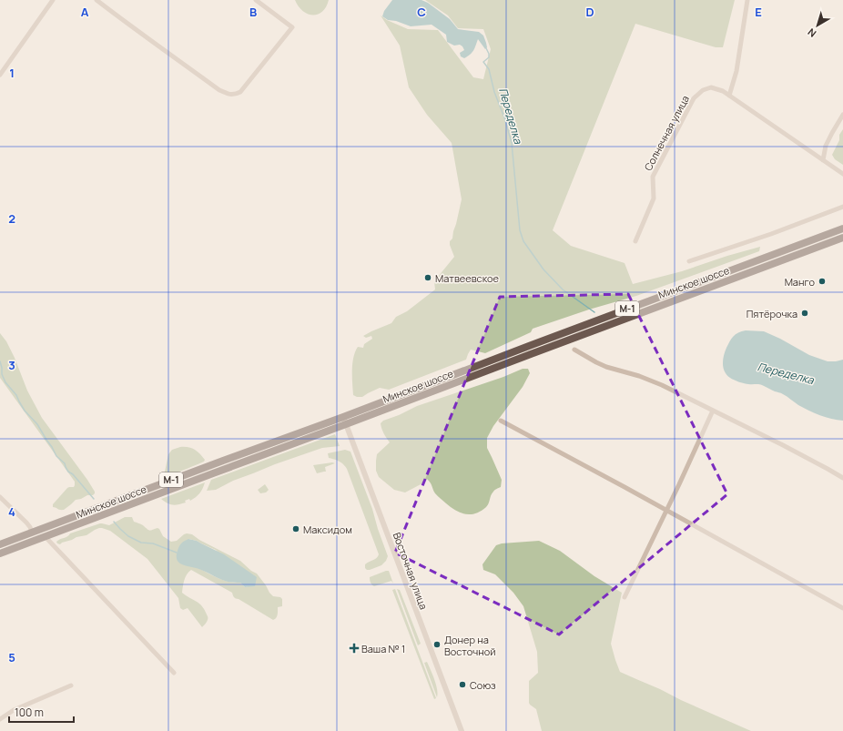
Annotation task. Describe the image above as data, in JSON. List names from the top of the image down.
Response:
{
  "streets": {
    "highway": ["Минское шоссе", "М-1"],
    "street": ["Солнечная улица", "Восточная улица"]
  },
  "crossings": [
    ["Минское шоссе", "Восточная улица"]
  ],
  "water": ["Переделка"],
  "places": {
    "other": [
      "Матвеевское",
      "Манго",
      "Пятёрочка",
      "Максидом",
      "Донер на Восточной",
      "Союз"
    ],
    "health": ["Ваша № 1"]
  },
  "scale_bar": "100 m",
  "north": "bottom left",
  "grid": {
    "columns": [
      "A",
      "B",
      "C",
      "D",
      "E"
    ],
    "rows": [
      "1",
      "2",
      "3",
      "4",
      "5"
    ]
  }
}
